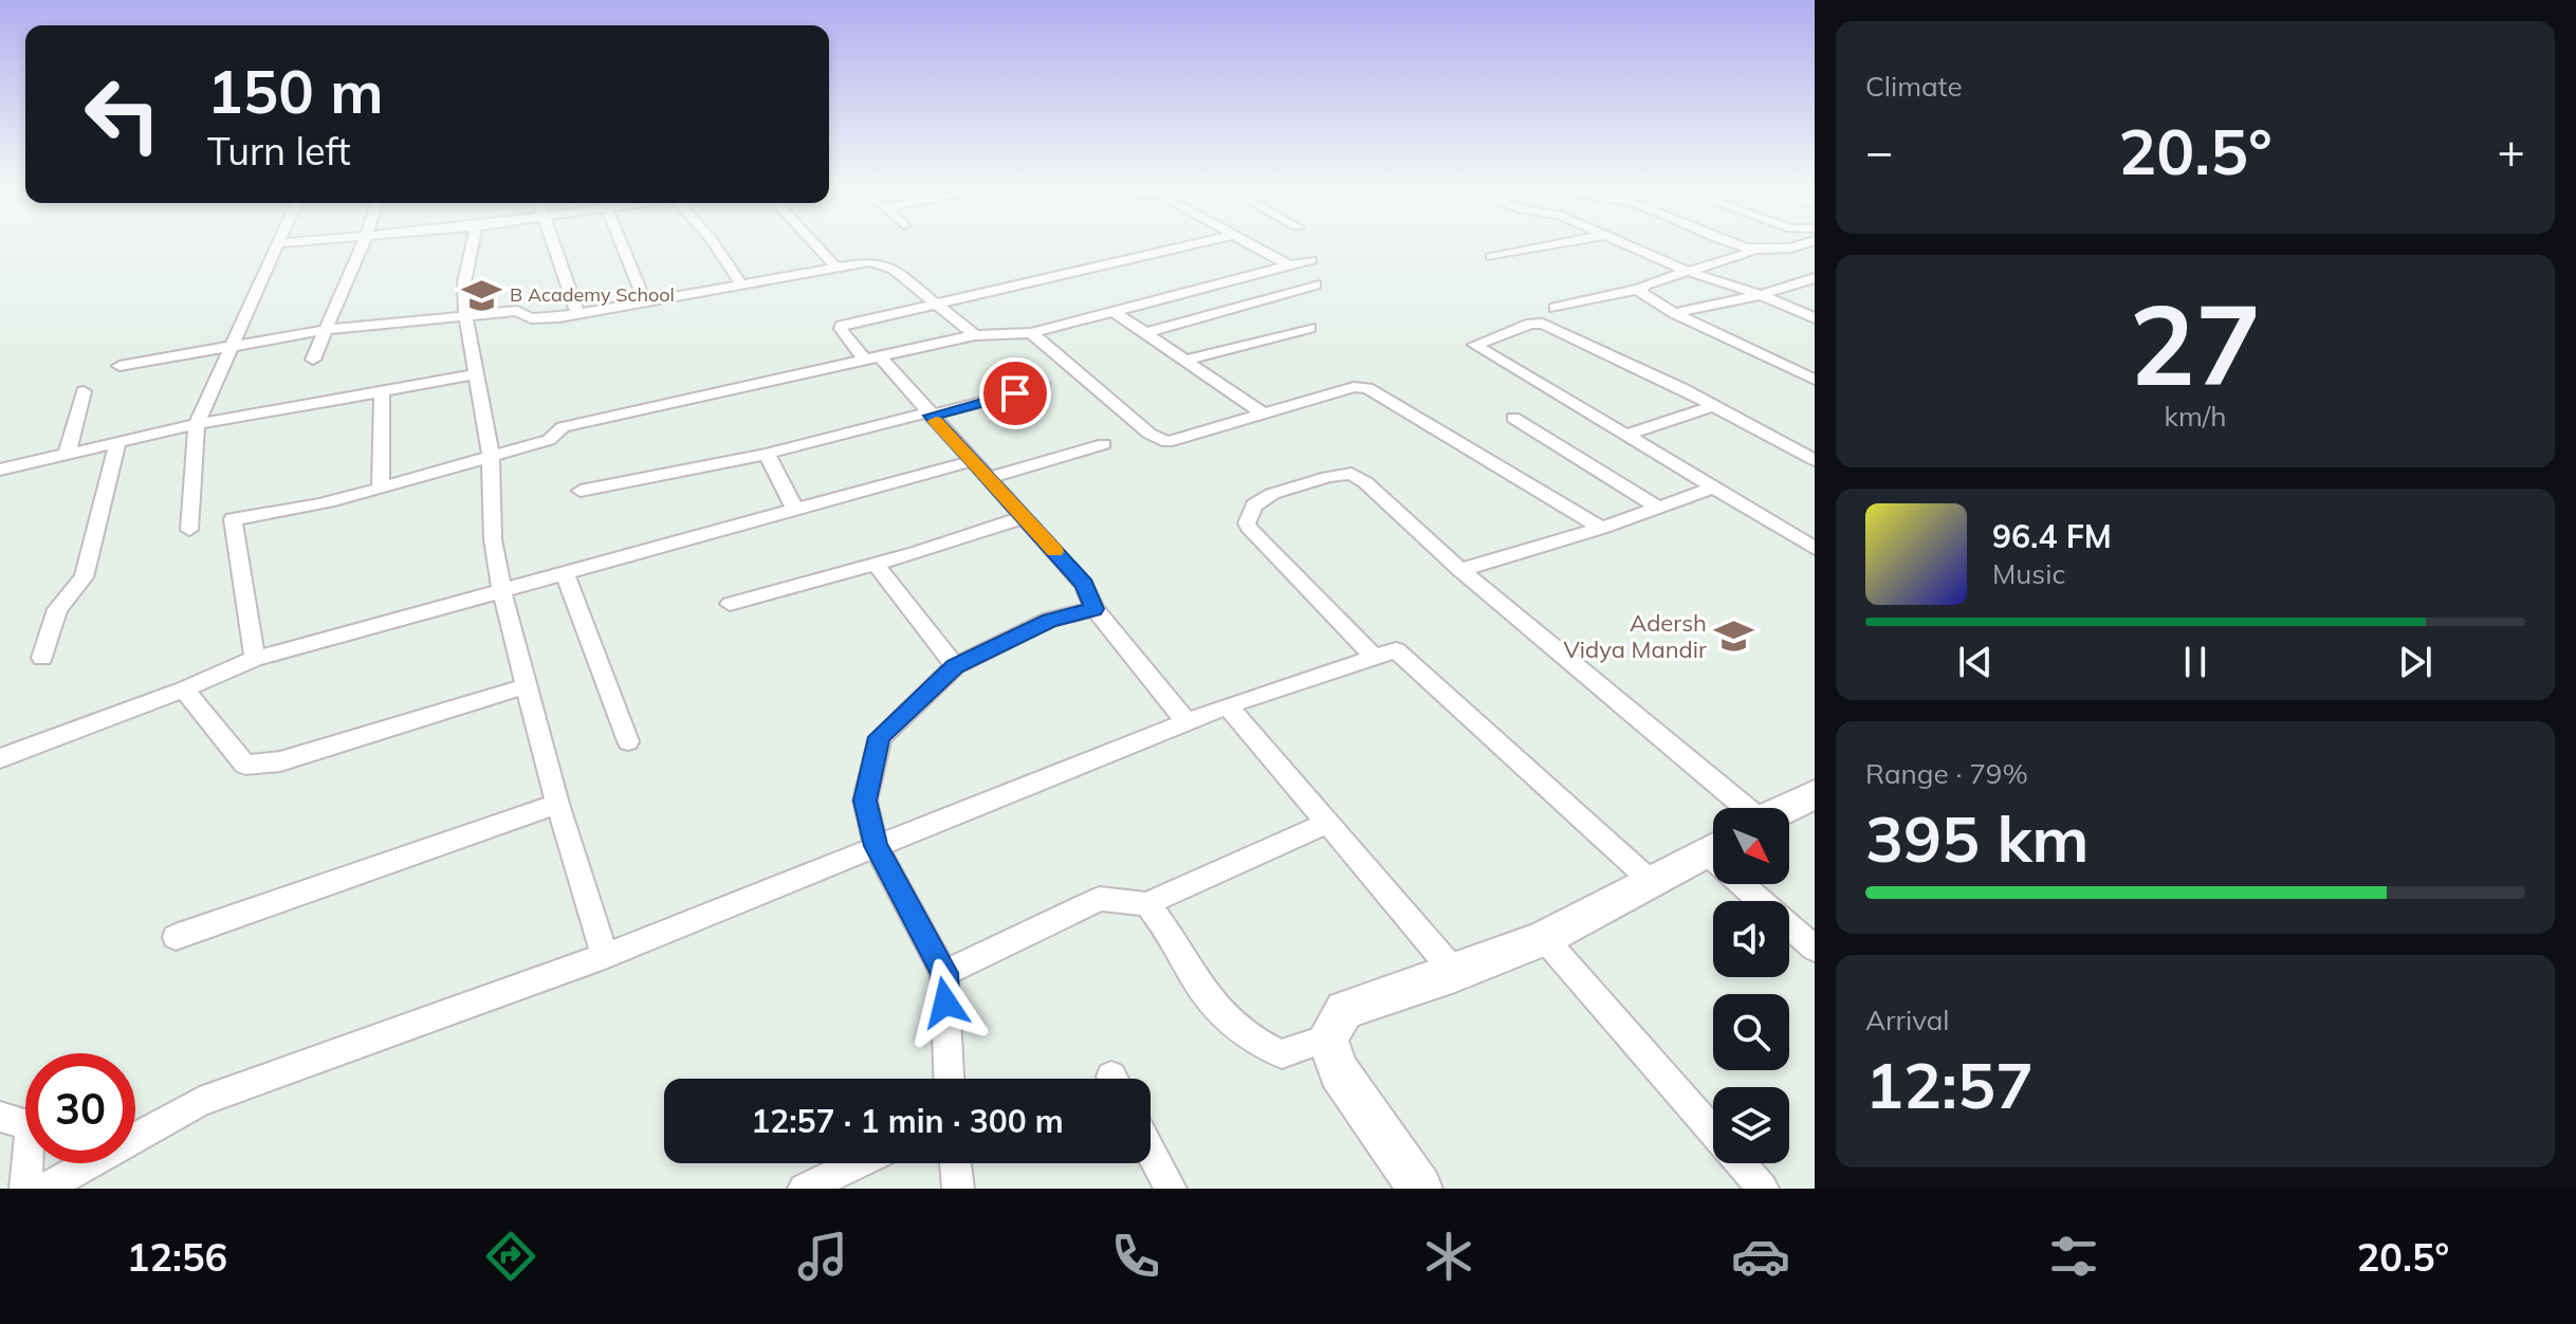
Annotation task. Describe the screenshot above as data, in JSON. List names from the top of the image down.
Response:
{
  "places": {
    "school or university": ["B Academy School", "Adersh Vidya Mandir"]
  },
  "north": "bottom right",
  "page": {
    "tile": [
      "Climate",
      ["27", "km/h"],
      ["Range · 79%", "395 km"],
      ["Arrival", "12:57"]
    ],
    "turn": ["150 m", "Turn left"],
    "heat": ["−", "20.5°", "+"],
    "song": ["96.4 FM", "Music"],
    "limit": "30",
    "trip": "12:57 · 1 min · 300 m",
    "tabs": ["12:56", "20.5°"]
  }
}
